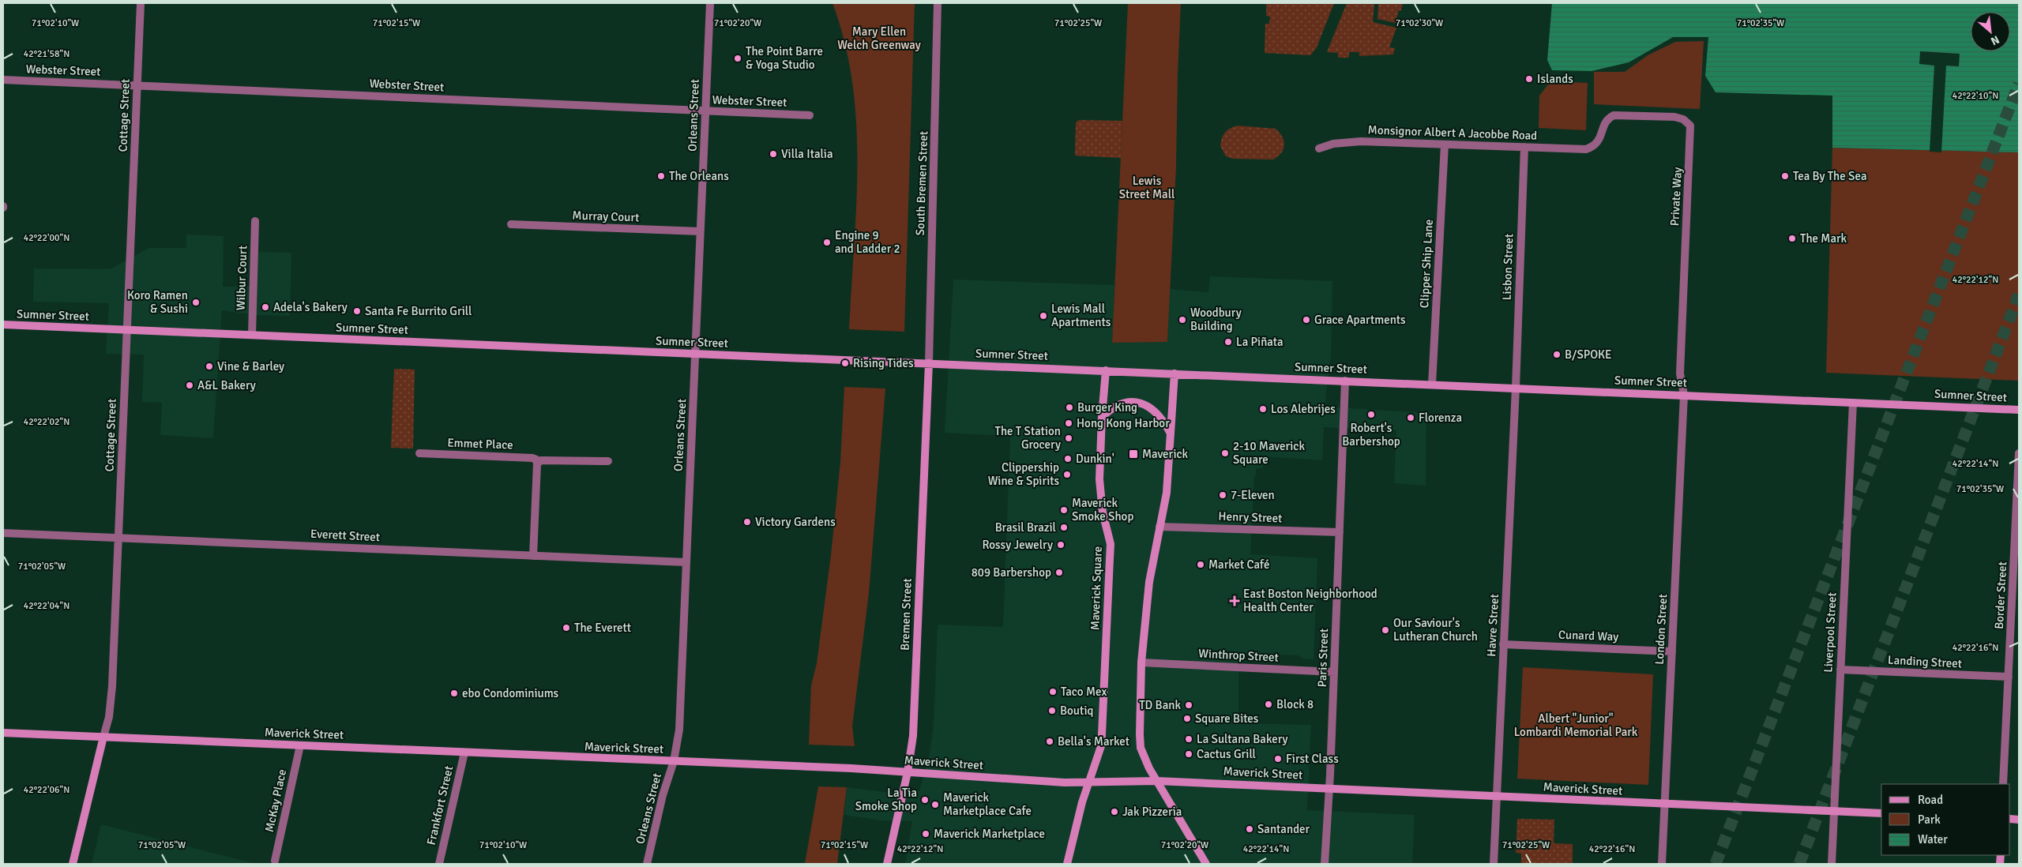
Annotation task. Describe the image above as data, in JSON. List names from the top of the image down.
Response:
{
  "streets": {
    "main road": [
      "Cottage Street",
      "Sumner Street",
      "Maverick Square",
      "Bremen Street",
      "Maverick Street"
    ],
    "street": [
      "Webster Street",
      "Orleans Street",
      "Monsignor Albert A Jacobbe Road",
      "South Bremen Street",
      "Private Way",
      "Murray Court",
      "Clipper Ship Lane",
      "Lisbon Street",
      "Wilbur Court",
      "Emmet Place",
      "Henry Street",
      "Everett Street",
      "Border Street",
      "Havre Street",
      "London Street",
      "Liverpool Street",
      "Cunard Way",
      "Winthrop Street",
      "Paris Street",
      "Landing Street",
      "McKay Place",
      "Frankfort Street"
    ]
  },
  "crossings": [
    ["Webster Street", "Cottage Street"],
    ["Webster Street", "Orleans Street"],
    ["Cottage Street", "Sumner Street"],
    ["Cottage Street", "Everett Street"],
    ["Cottage Street", "Maverick Street"],
    ["Orleans Street", "Murray Court"],
    ["Orleans Street", "Sumner Street"],
    ["Orleans Street", "Everett Street"],
    ["Orleans Street", "Maverick Street"],
    ["Monsignor Albert A Jacobbe Road", "Private Way"],
    ["Monsignor Albert A Jacobbe Road", "Clipper Ship Lane"],
    ["Monsignor Albert A Jacobbe Road", "Lisbon Street"],
    ["South Bremen Street", "Sumner Street"],
    ["South Bremen Street", "Bremen Street"],
    ["Private Way", "Sumner Street"],
    ["Private Way", "London Street"],
    ["Clipper Ship Lane", "Sumner Street"],
    ["Lisbon Street", "Sumner Street"],
    ["Lisbon Street", "Havre Street"],
    ["Wilbur Court", "Sumner Street"],
    ["Sumner Street", "Maverick Square"],
    ["Sumner Street", "Bremen Street"],
    ["Sumner Street", "Havre Street"],
    ["Sumner Street", "London Street"],
    ["Sumner Street", "Liverpool Street"],
    ["Sumner Street", "Paris Street"],
    ["Henry Street", "Paris Street"],
    ["Maverick Square", "Maverick Street"],
    ["Border Street", "Landing Street"],
    ["Bremen Street", "Maverick Street"],
    ["Havre Street", "Cunard Way"],
    ["Havre Street", "Maverick Street"],
    ["London Street", "Cunard Way"],
    ["London Street", "Maverick Street"],
    ["Liverpool Street", "Landing Street"],
    ["Liverpool Street", "Maverick Street"],
    ["Winthrop Street", "Paris Street"],
    ["Paris Street", "Maverick Street"],
    ["Maverick Street", "McKay Place"],
    ["Maverick Street", "Frankfort Street"]
  ],
  "parks": ["Mary Ellen Welch Greenway", "Lewis Street Mall", "Albert \"Junior\" Lombardi Memorial Park"],
  "places": {
    "other": [
      "The Point Barre & Yoga Studio",
      "Islands",
      "Villa Italia",
      "The Orleans",
      "Tea By The Sea",
      "The Mark",
      "Engine 9 and Ladder 2",
      "Koro Ramen & Sushi",
      "Adela's Bakery",
      "Santa Fe Burrito Grill",
      "Lewis Mall Apartments",
      "Woodbury Building",
      "Grace Apartments",
      "La Piñata",
      "B/SPOKE",
      "Rising Tides",
      "Vine & Barley",
      "A&L Bakery",
      "Burger King",
      "Los Alebrijes",
      "Robert's Barbershop",
      "Florenza",
      "Hong Kong Harbor",
      "The T Station Grocery",
      "2-10 Maverick Square",
      "Dunkin'",
      "Clippership Wine & Spirits",
      "7-Eleven",
      "Maverick Smoke Shop",
      "Victory Gardens",
      "Brasil Brazil",
      "Rossy Jewelry",
      "Market Café",
      "809 Barbershop",
      "The Everett",
      "Our Saviour's Lutheran Church",
      "Taco Mex",
      "ebo Condominiums",
      "Block 8",
      "TD Bank",
      "Boutiq",
      "Square Bites",
      "La Sultana Bakery",
      "Bella's Market",
      "Cactus Grill",
      "First Class",
      "La Tia Smoke Shop",
      "Maverick Marketplace Cafe",
      "Jak Pizzeria",
      "Santander",
      "Maverick Marketplace"
    ],
    "transit": ["Maverick"],
    "health": ["East Boston Neighborhood Health Center"]
  },
  "legend": ["Road", "Park", "Water"],
  "north": "bottom right",
  "coordinates": [
    "71°02'10\"W",
    "71°02'15\"W",
    "71°02'20\"W",
    "71°02'25\"W",
    "71°02'30\"W",
    "71°02'35\"W",
    "42°21'58\"N",
    "42°22'10\"N",
    "42°22'00\"N",
    "42°22'12\"N",
    "42°22'02\"N",
    "42°22'14\"N",
    "71°02'05\"W",
    "42°22'04\"N",
    "42°22'16\"N",
    "42°22'06\"N"
  ]
}
